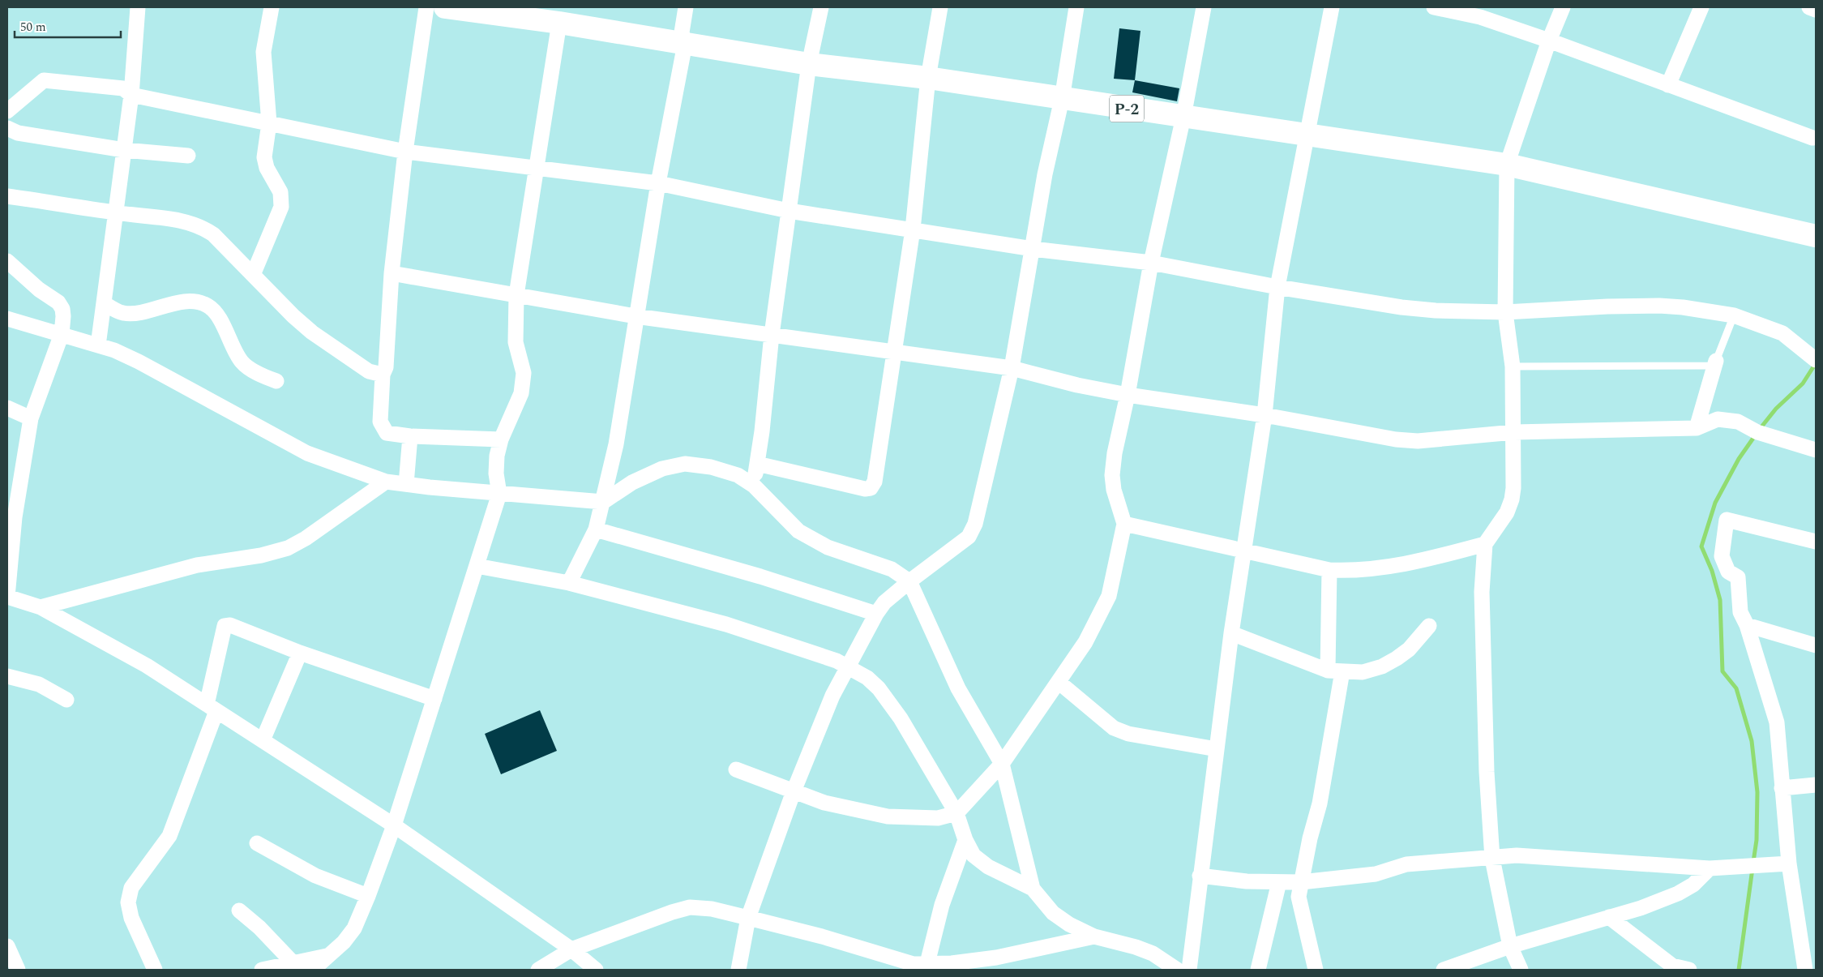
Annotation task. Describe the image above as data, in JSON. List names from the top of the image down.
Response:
{
  "streets": {
    "highway": ["P-2"]
  },
  "scale_bar": "50 m"
}
